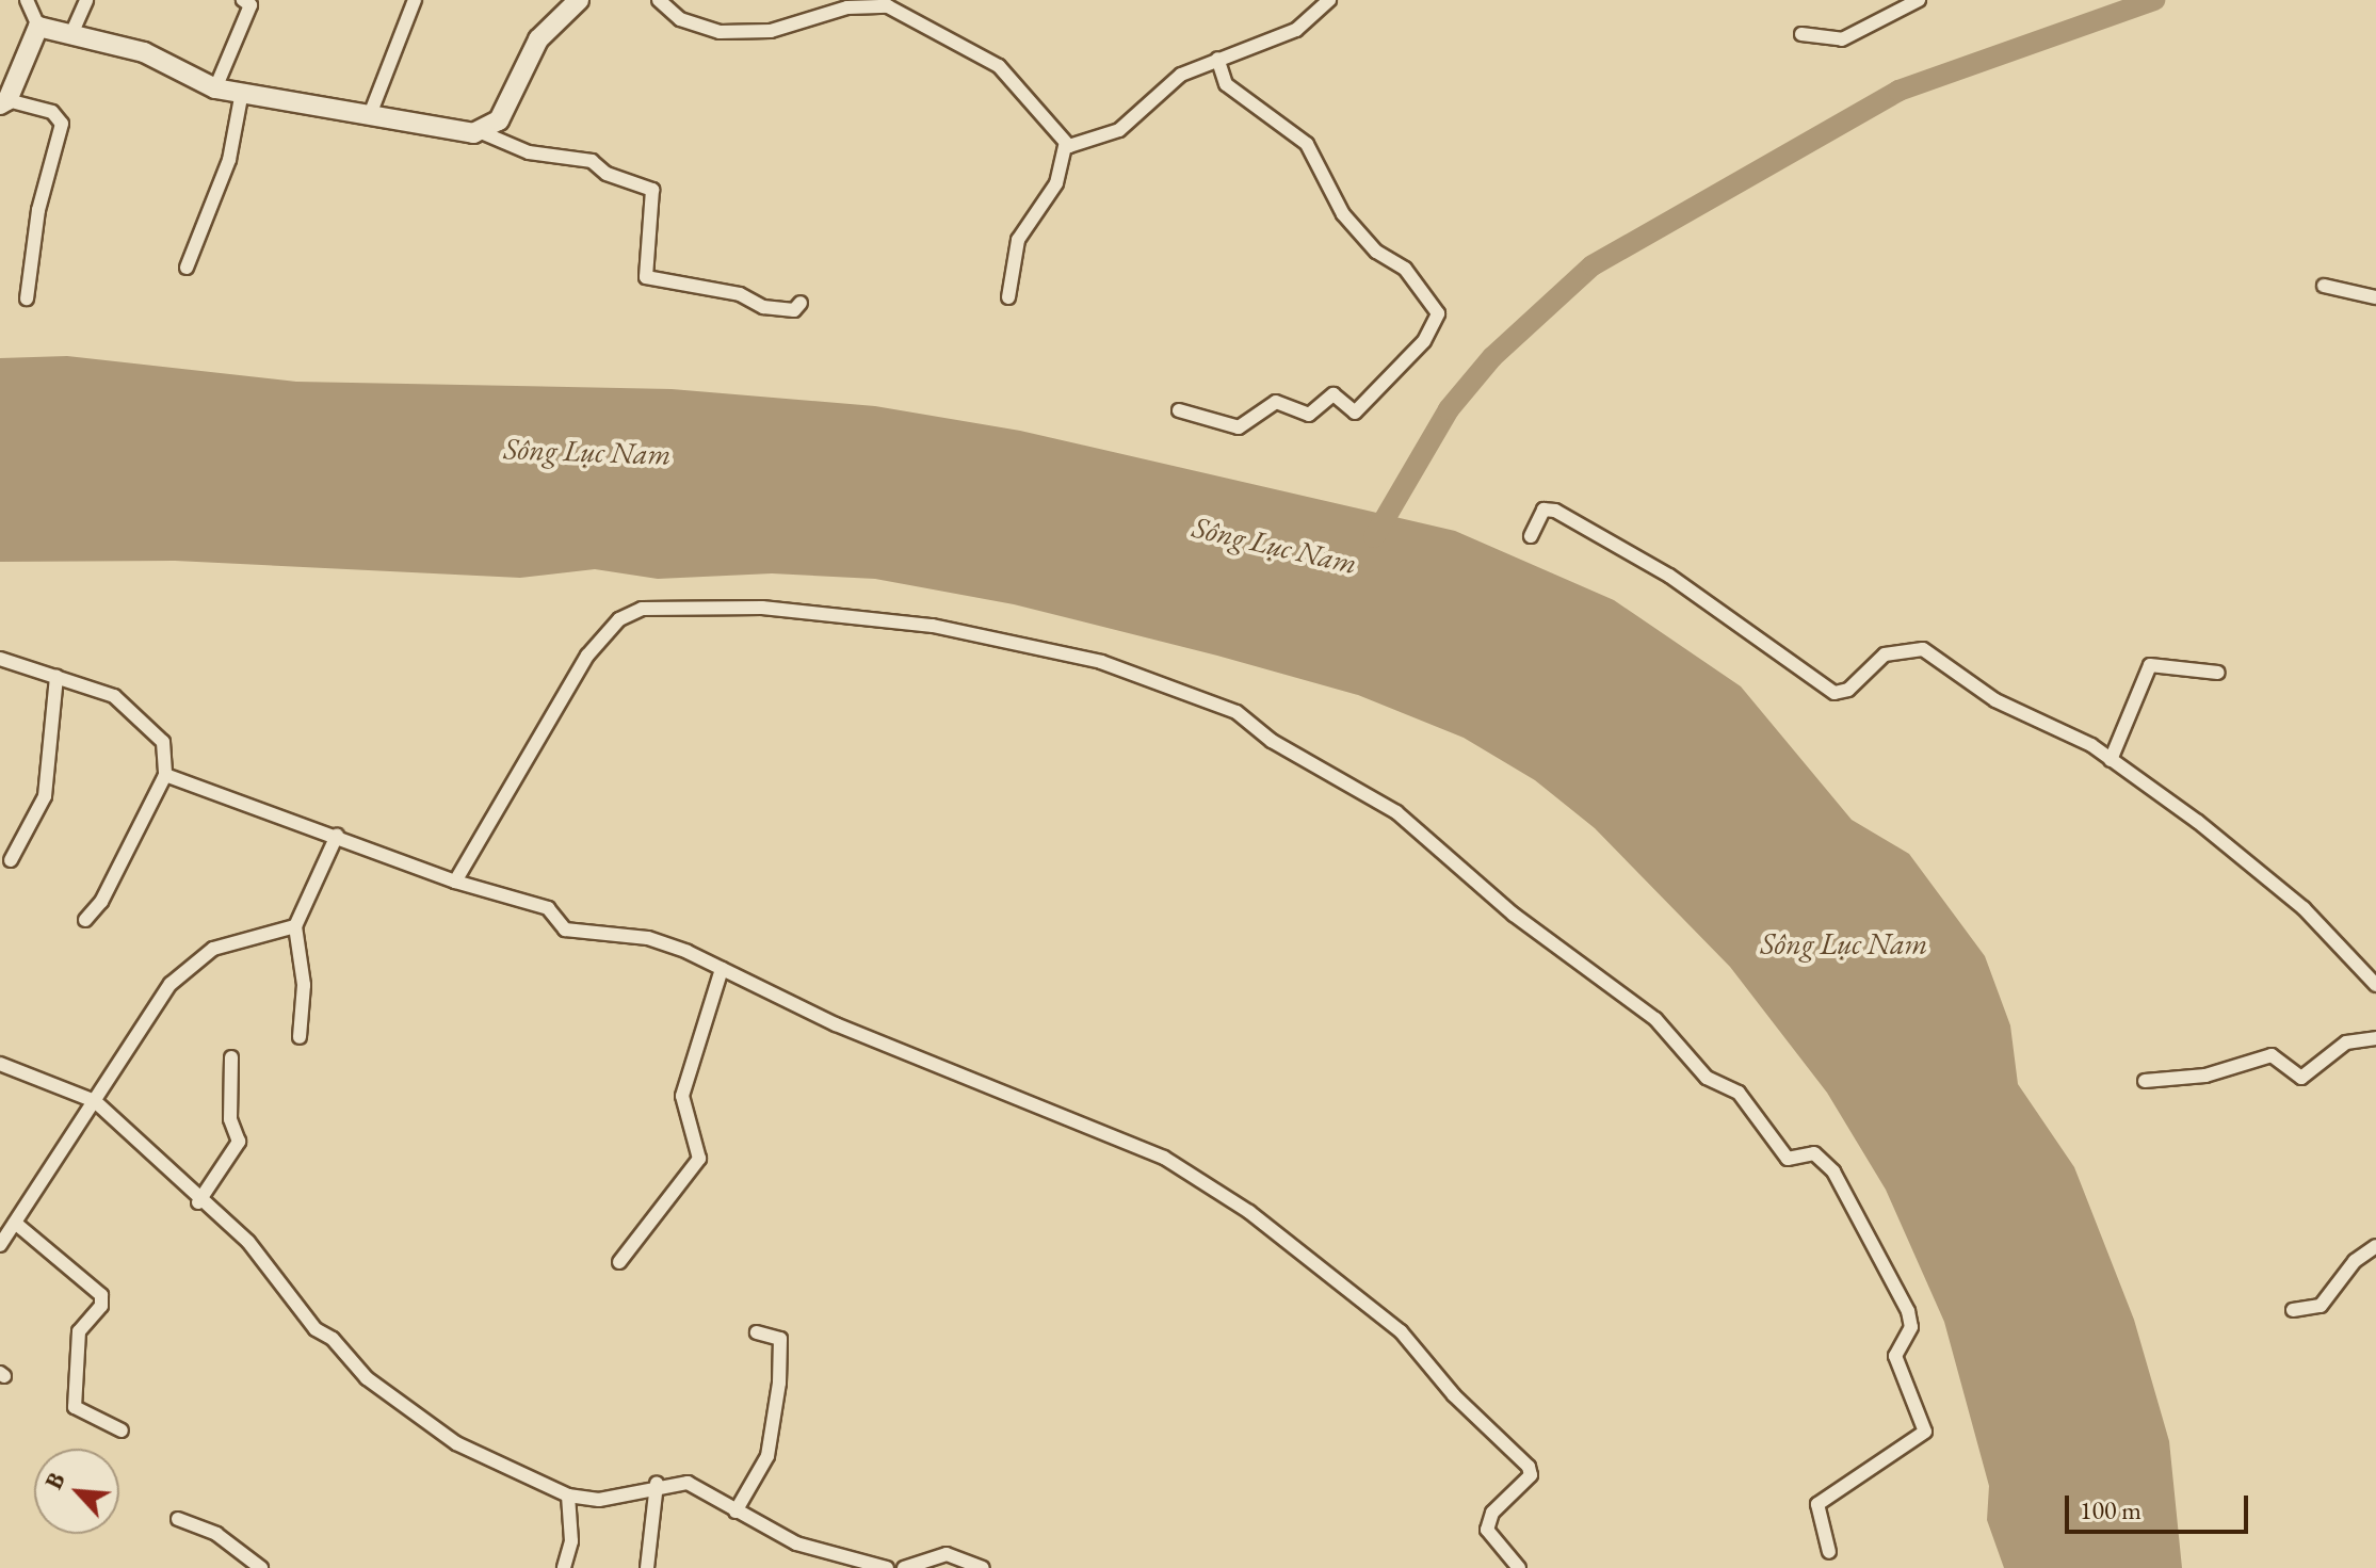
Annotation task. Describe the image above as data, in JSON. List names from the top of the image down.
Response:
{
  "water": ["Sông Lục Nam"],
  "scale_bar": "100 m",
  "north": "top left"
}
